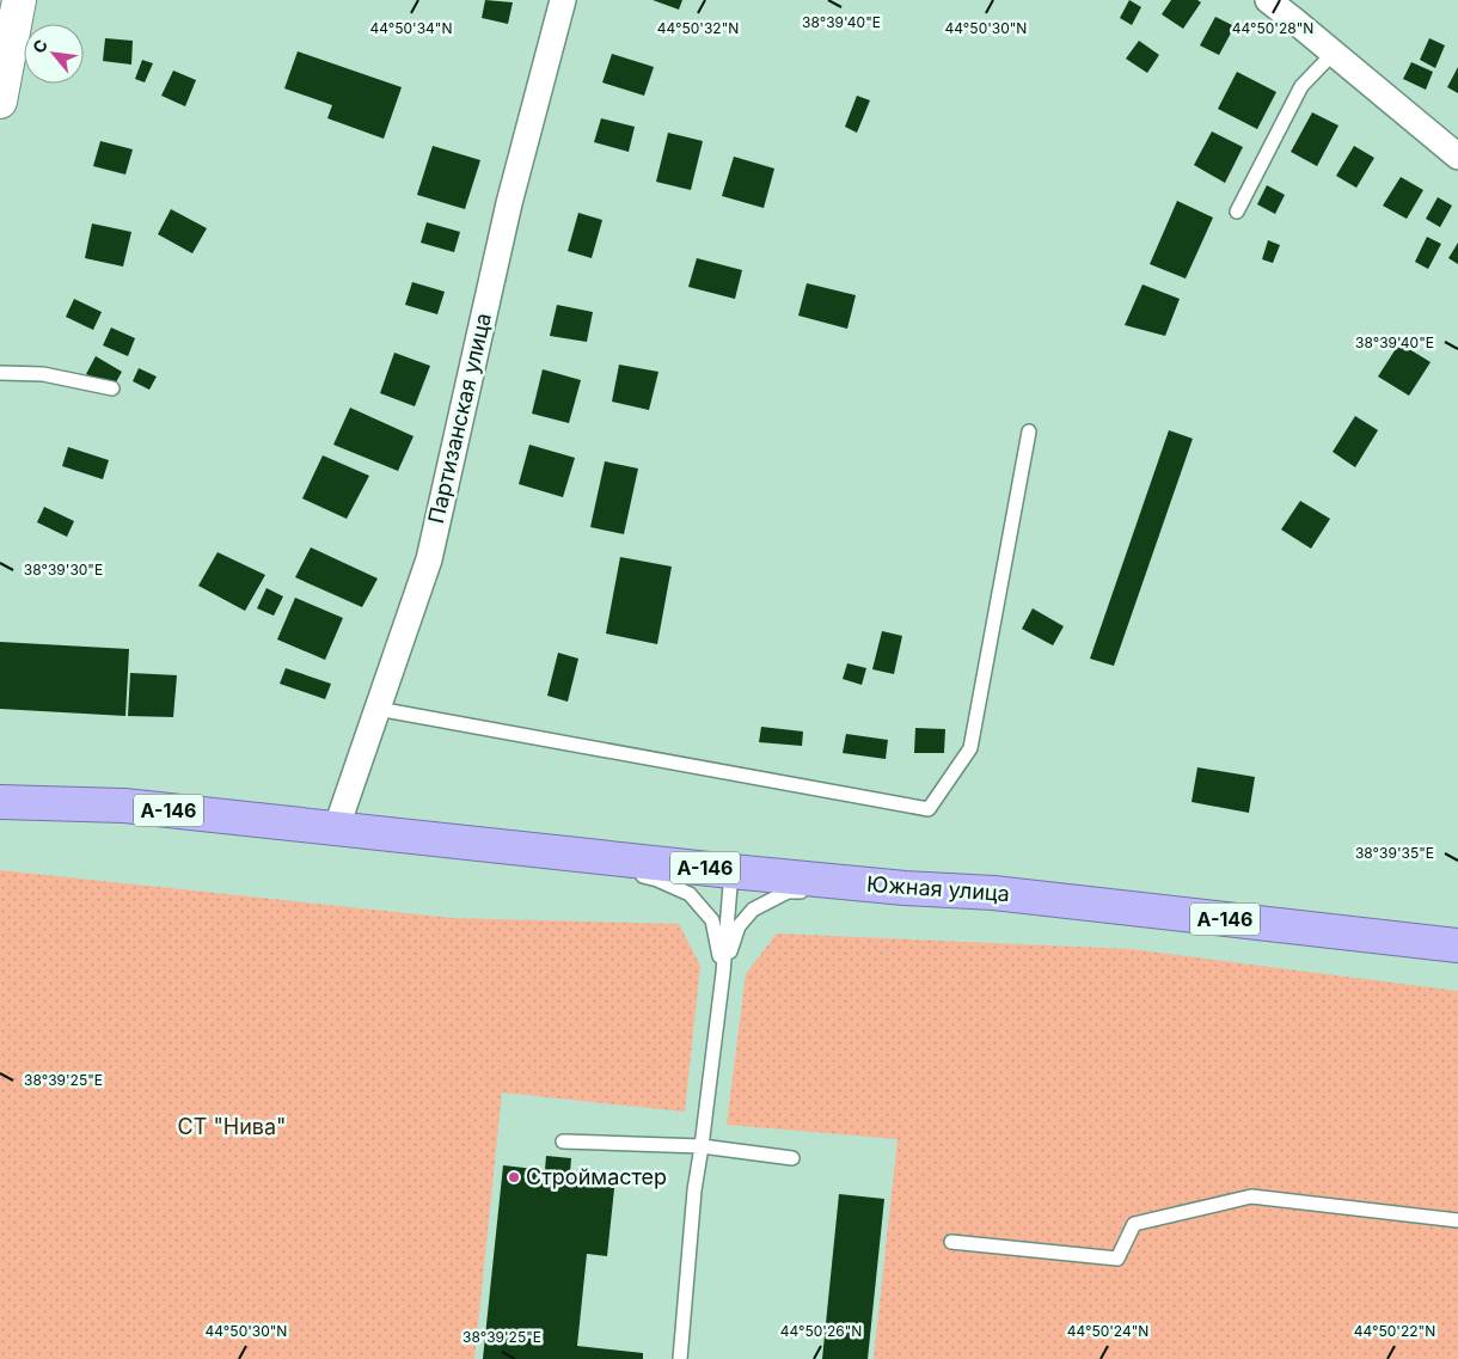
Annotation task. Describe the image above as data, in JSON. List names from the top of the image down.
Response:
{
  "streets": {
    "highway": ["А-146", "Южная улица"],
    "street": ["Партизанская улица"]
  },
  "crossings": [
    ["Партизанская улица", "А-146"],
    ["А-146", "Южная улица"]
  ],
  "parks": ["СТ \"Нива\""],
  "places": ["Строймастер"],
  "north": "top left",
  "coordinates": [
    "38°39'40\"E",
    "44°50'34\"N",
    "44°50'32\"N",
    "44°50'30\"N",
    "44°50'28\"N",
    "38°39'30\"E",
    "38°39'35\"E",
    "38°39'25\"E",
    "44°50'26\"N",
    "44°50'24\"N",
    "44°50'22\"N"
  ]
}
